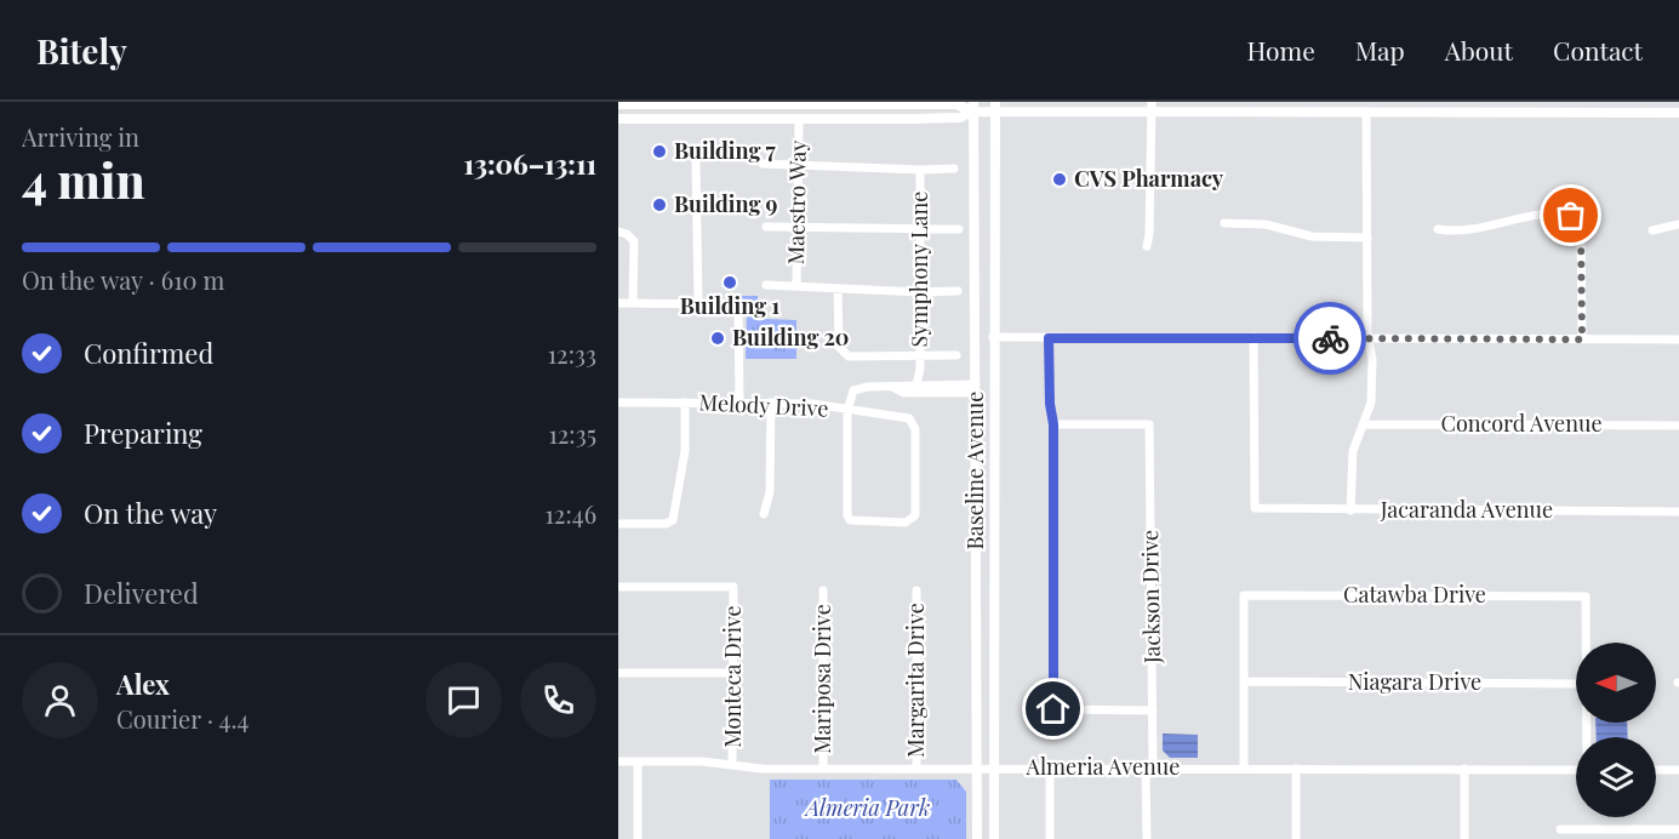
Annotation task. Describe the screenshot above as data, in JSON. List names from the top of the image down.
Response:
{
  "streets": {
    "main road": ["Baseline Avenue"],
    "street": [
      "Maestro Way",
      "Symphony Lane",
      "Melody Drive",
      "Concord Avenue",
      "Jacaranda Avenue",
      "Catawba Drive",
      "Jackson Drive",
      "Monteca Drive",
      "Mariposa Drive",
      "Margarita Drive",
      "Niagara Drive",
      "Almeria Avenue"
    ]
  },
  "crossings": [
    ["Baseline Avenue", "Almeria Avenue"],
    ["Catawba Drive", "Niagara Drive"],
    ["Jackson Drive", "Almeria Avenue"],
    ["Monteca Drive", "Almeria Avenue"],
    ["Mariposa Drive", "Almeria Avenue"],
    ["Margarita Drive", "Almeria Avenue"]
  ],
  "parks": ["Almeria Park"],
  "places": [
    "Building 7",
    "CVS Pharmacy",
    "Building 9",
    "Building 1",
    "Building 20"
  ],
  "north": "left",
  "page": {
    "header": "Bitely",
    "nav": [
      "Home",
      "Map",
      "About",
      "Contact"
    ],
    "heading": ["4 min", "Arriving in", "13:06–13:11"],
    "panel": ["Alex", "Courier · 4.4"],
    "bar": "On the way · 610 m",
    "list": [
      ["Confirmed", "12:33"],
      ["Preparing", "12:35"],
      ["On the way", "12:46"],
      "Delivered"
    ]
  }
}
